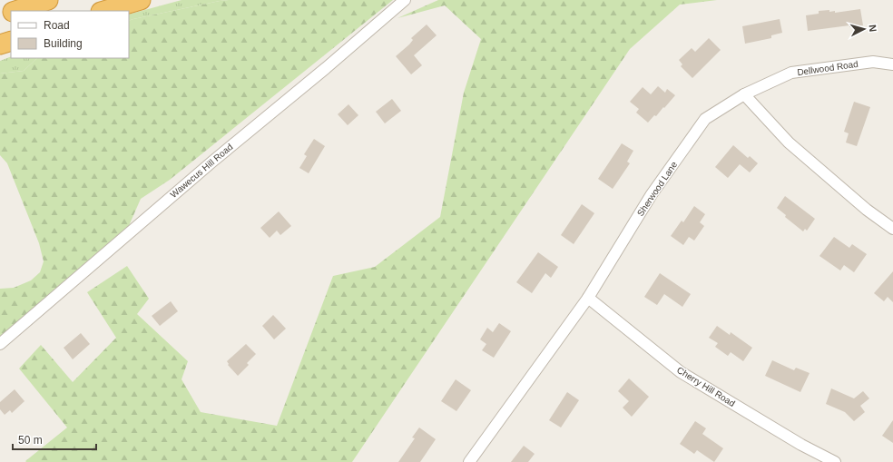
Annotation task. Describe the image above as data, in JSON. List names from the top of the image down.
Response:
{
  "streets": {
    "street": [
      "Dellwood Road",
      "Wawecus Hill Road",
      "Sherwood Lane",
      "Cherry Hill Road"
    ]
  },
  "crossings": [
    ["Dellwood Road", "Sherwood Lane"],
    ["Sherwood Lane", "Cherry Hill Road"]
  ],
  "legend": ["Road", "Building"],
  "scale_bar": "50 m",
  "north": "right"
}
